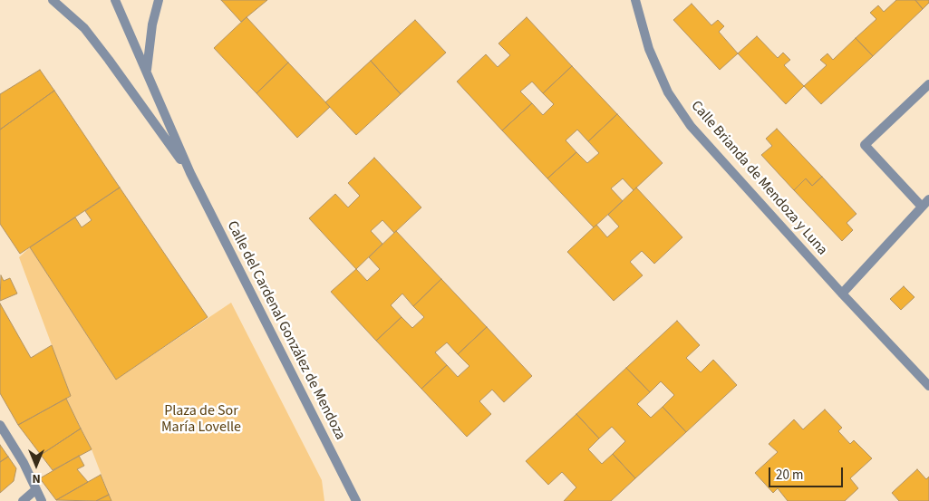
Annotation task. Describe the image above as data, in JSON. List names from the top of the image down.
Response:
{
  "streets": {
    "street": ["Calle Brianda de Mendoza y Luna", "Calle del Cardenal González de Mendoza"]
  },
  "parks": ["Plaza de Sor María Lovelle"],
  "scale_bar": "20 m",
  "north": "bottom"
}
